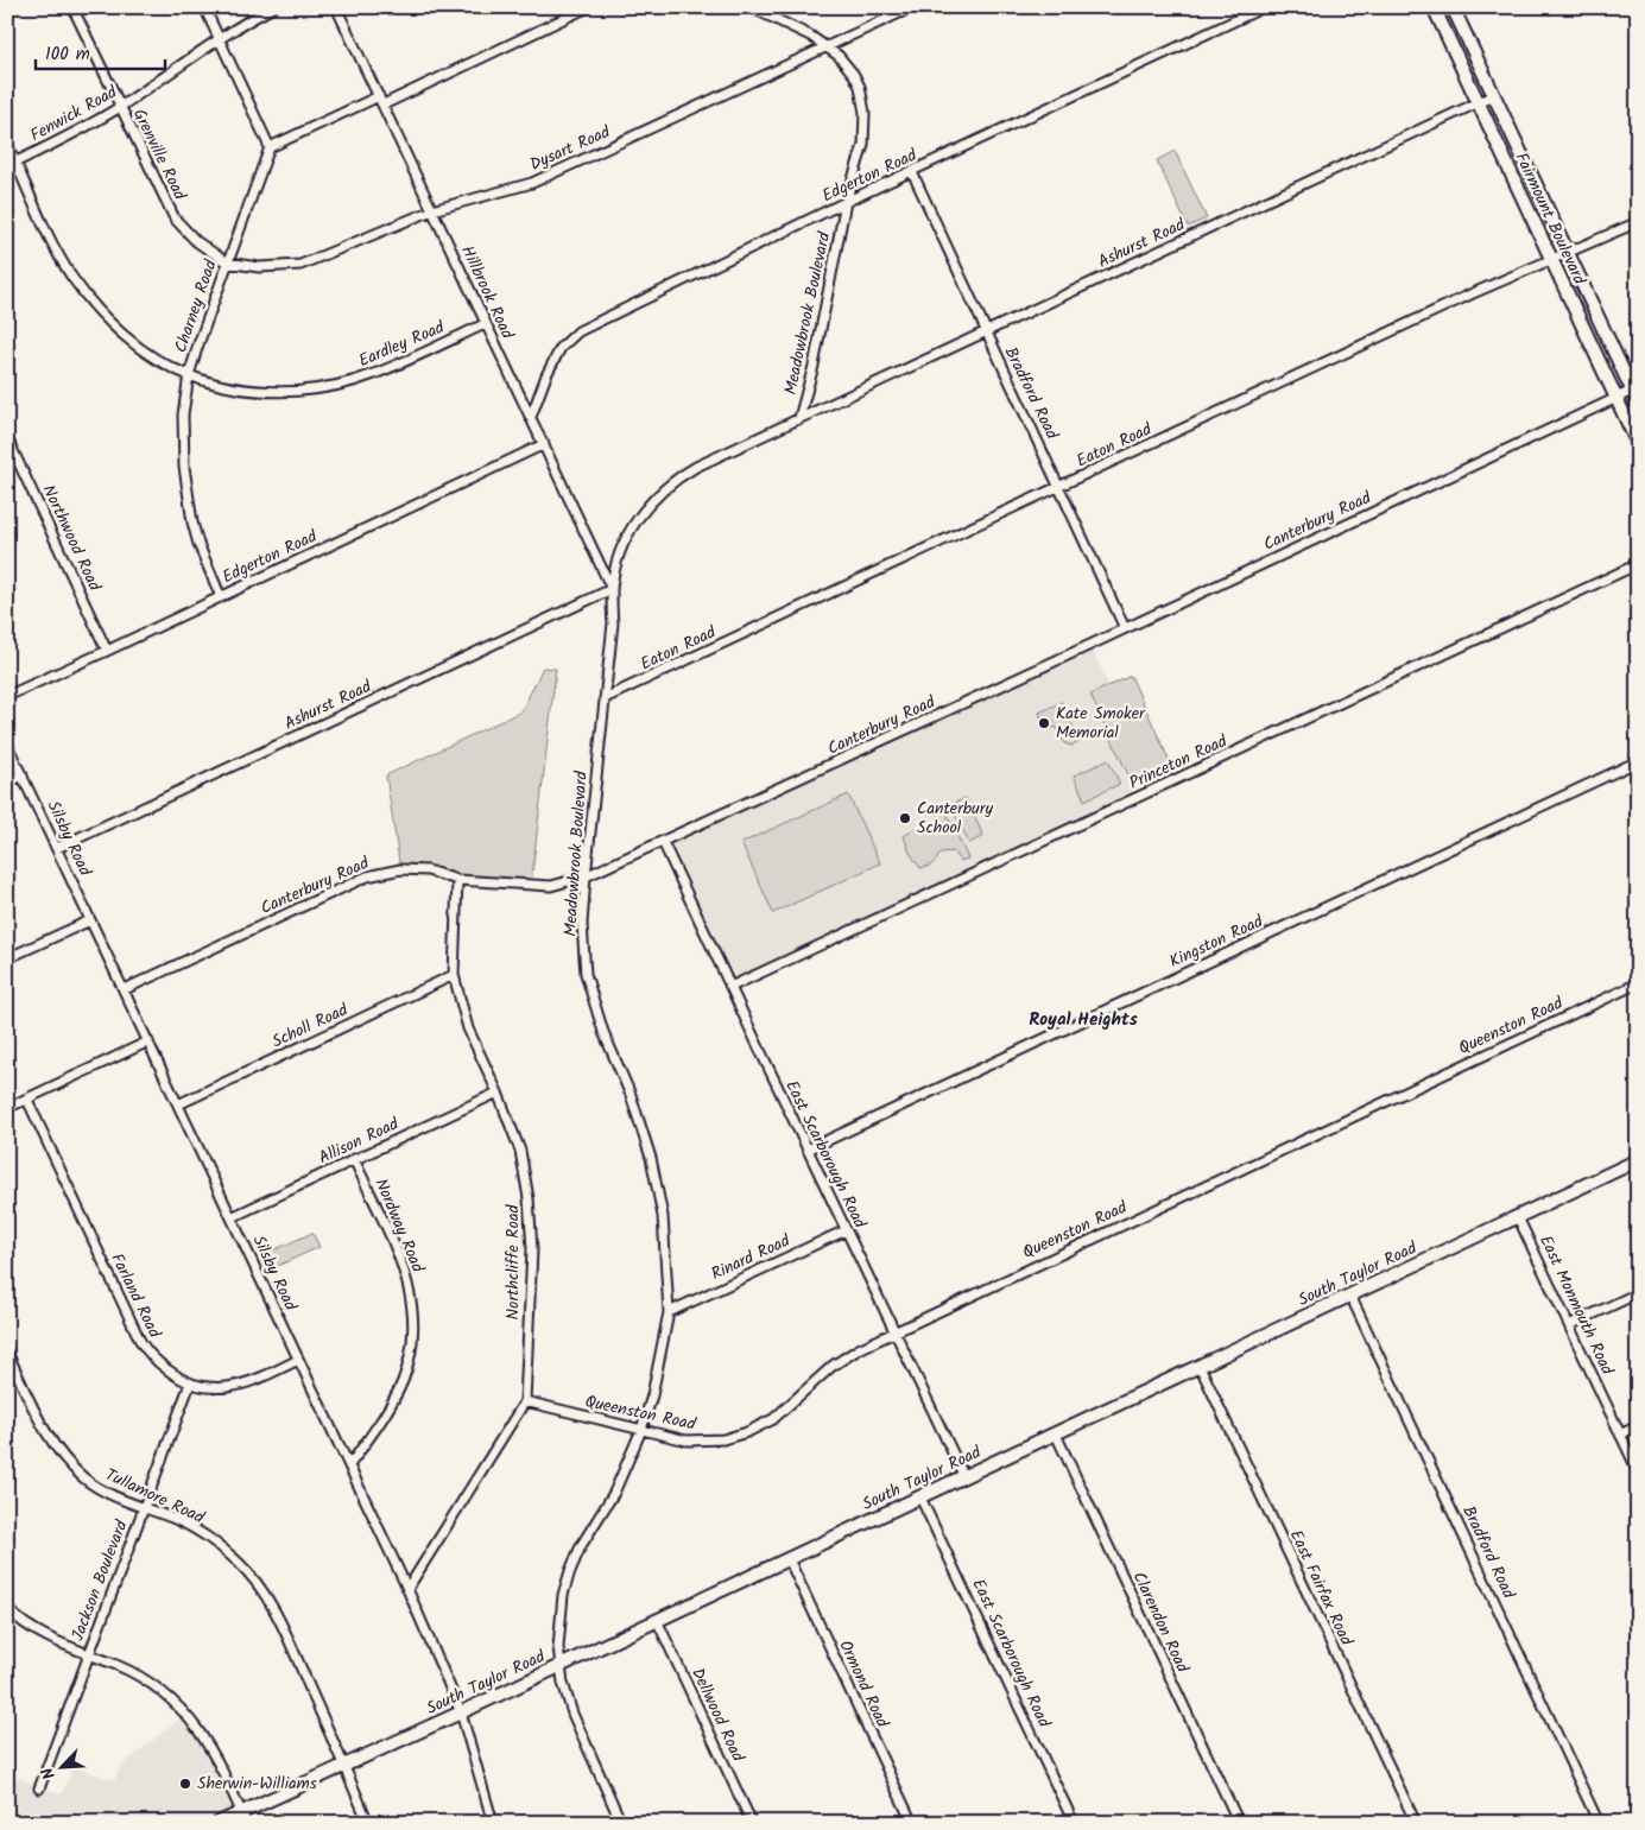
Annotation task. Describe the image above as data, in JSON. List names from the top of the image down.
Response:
{
  "streets": {
    "main road": ["Fairmount Boulevard", "South Taylor Road"],
    "street": [
      "Fenwick Road",
      "Dysart Road",
      "Grenville Road",
      "Edgerton Road",
      "Ashurst Road",
      "Hillbrook Road",
      "Charney Road",
      "Meadowbrook Boulevard",
      "Eardley Road",
      "Bradford Road",
      "Eaton Road",
      "Canterbury Road",
      "Northwood Road",
      "Princeton Road",
      "Silsby Road",
      "Kingston Road",
      "Scholl Road",
      "Queenston Road",
      "Allison Road",
      "East Scarborough Road",
      "Nordway Road",
      "Rinard Road",
      "Northcliffe Road",
      "Farland Road",
      "East Monmouth Road",
      "Tullamore Road",
      "Jackson Boulevard",
      "East Fairfax Road",
      "Clarendon Road",
      "Ormond Road",
      "Dellwood Road"
    ]
  },
  "crossings": [
    ["Fenwick Road", "Grenville Road"],
    ["Fenwick Road", "Eardley Road"],
    ["Dysart Road", "Grenville Road"],
    ["Dysart Road", "Hillbrook Road"],
    ["Dysart Road", "Charney Road"],
    ["Dysart Road", "Meadowbrook Boulevard"],
    ["Grenville Road", "Charney Road"],
    ["Edgerton Road", "Hillbrook Road"],
    ["Edgerton Road", "Charney Road"],
    ["Edgerton Road", "Meadowbrook Boulevard"],
    ["Edgerton Road", "Bradford Road"],
    ["Edgerton Road", "Northwood Road"],
    ["Fairmount Boulevard", "Ashurst Road"],
    ["Fairmount Boulevard", "Eaton Road"],
    ["Fairmount Boulevard", "Canterbury Road"],
    ["Ashurst Road", "Hillbrook Road"],
    ["Ashurst Road", "Meadowbrook Boulevard"],
    ["Ashurst Road", "Bradford Road"],
    ["Ashurst Road", "Silsby Road"],
    ["Hillbrook Road", "Meadowbrook Boulevard"],
    ["Hillbrook Road", "Eardley Road"],
    ["Charney Road", "Eardley Road"],
    ["Meadowbrook Boulevard", "Eaton Road"],
    ["Meadowbrook Boulevard", "Canterbury Road"],
    ["Meadowbrook Boulevard", "Queenston Road"],
    ["Meadowbrook Boulevard", "Rinard Road"],
    ["Meadowbrook Boulevard", "South Taylor Road"],
    ["Bradford Road", "Eaton Road"],
    ["Bradford Road", "Canterbury Road"],
    ["Bradford Road", "South Taylor Road"],
    ["Canterbury Road", "Silsby Road"],
    ["Canterbury Road", "East Scarborough Road"],
    ["Canterbury Road", "Northcliffe Road"],
    ["Princeton Road", "East Scarborough Road"],
    ["Silsby Road", "Scholl Road"],
    ["Silsby Road", "Allison Road"],
    ["Silsby Road", "Nordway Road"],
    ["Silsby Road", "Northcliffe Road"],
    ["Silsby Road", "South Taylor Road"],
    ["Silsby Road", "Farland Road"],
    ["Kingston Road", "East Scarborough Road"],
    ["Scholl Road", "Northcliffe Road"],
    ["Queenston Road", "East Scarborough Road"],
    ["Queenston Road", "Northcliffe Road"],
    ["Allison Road", "Nordway Road"],
    ["Allison Road", "Northcliffe Road"],
    ["East Scarborough Road", "Rinard Road"],
    ["East Scarborough Road", "South Taylor Road"],
    ["South Taylor Road", "East Monmouth Road"],
    ["South Taylor Road", "Tullamore Road"],
    ["South Taylor Road", "East Fairfax Road"],
    ["South Taylor Road", "Clarendon Road"],
    ["South Taylor Road", "Ormond Road"],
    ["South Taylor Road", "Dellwood Road"],
    ["Farland Road", "Jackson Boulevard"],
    ["Tullamore Road", "Jackson Boulevard"]
  ],
  "districts": ["Royal Heights"],
  "places": ["Kate Smoker Memorial", "Canterbury School", "Sherwin-Williams"],
  "scale_bar": "100 m",
  "north": "bottom left"
}
